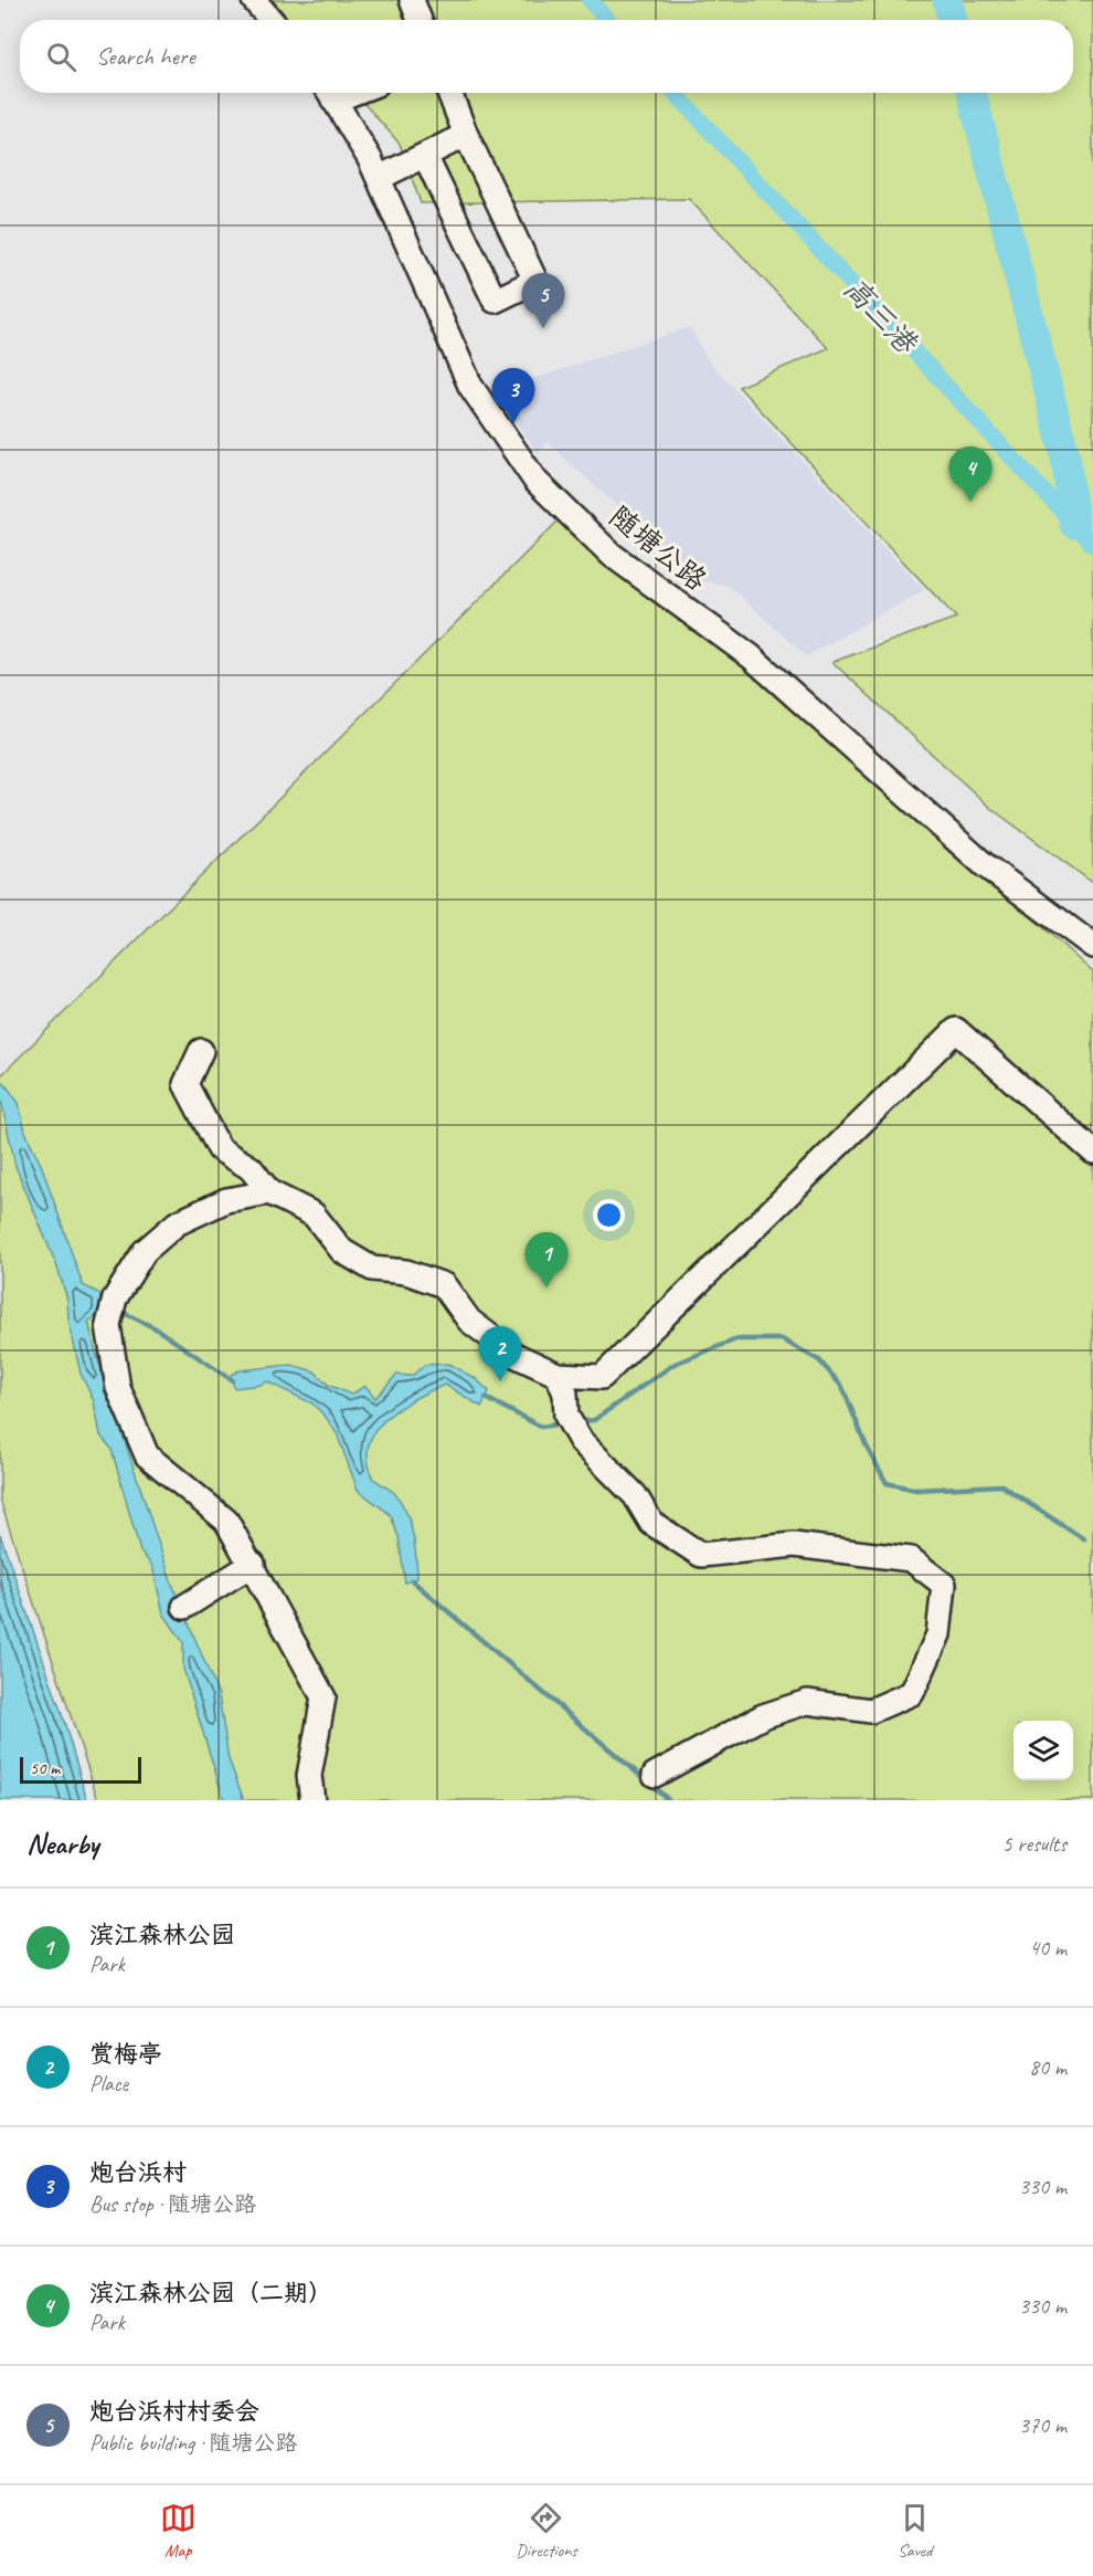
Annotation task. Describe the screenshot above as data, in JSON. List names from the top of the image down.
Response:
{
  "streets": {
    "street": ["随塘公路"]
  },
  "water": ["高三港"],
  "scale_bar": "50 m",
  "page": {
    "search": "Search here",
    "pins": [
      "5",
      "3",
      "4",
      "1",
      "2"
    ],
    "scale": "50 m",
    "heading": ["Nearby", "5 results"],
    "list": [
      {
        "mark": "1",
        "name": "滨江森林公园",
        "note": "Park",
        "value": "40 m"
      },
      {
        "mark": "2",
        "name": "赏梅亭",
        "note": "Place",
        "value": "80 m"
      },
      {
        "mark": "3",
        "name": "炮台浜村",
        "note": "Bus stop · 随塘公路",
        "value": "330 m"
      },
      {
        "mark": "4",
        "name": "滨江森林公园（二期）",
        "note": "Park",
        "value": "330 m"
      },
      {
        "mark": "5",
        "name": "炮台浜村村委会",
        "note": "Public building · 随塘公路",
        "value": "370 m"
      }
    ],
    "nav": ["Map", "Directions", "Saved"]
  }
}
